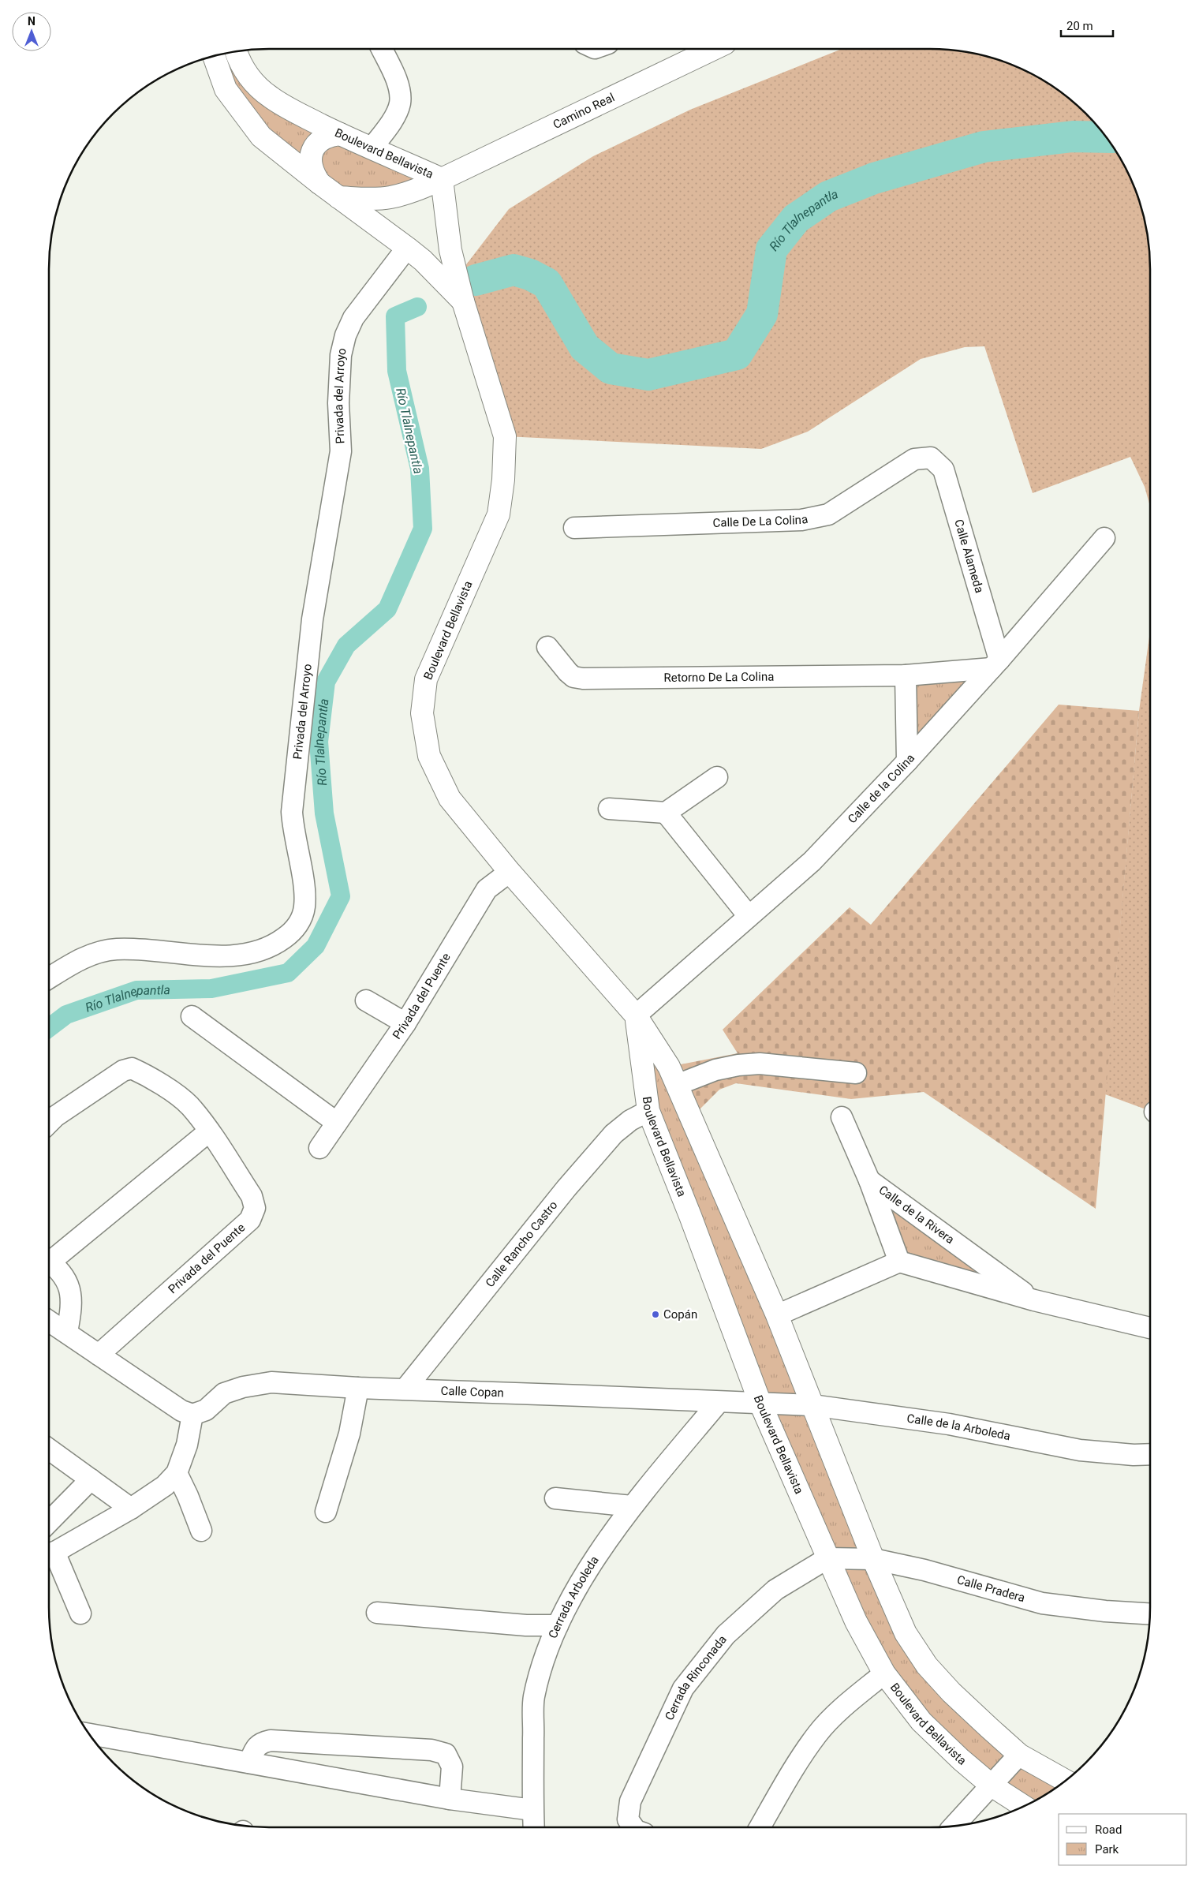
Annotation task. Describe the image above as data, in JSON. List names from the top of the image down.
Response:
{
  "streets": {
    "main road": ["Camino Real", "Boulevard Bellavista"],
    "street": [
      "Privada del Arroyo",
      "Calle De La Colina",
      "Calle Alameda",
      "Retorno De La Colina",
      "Calle de la Colina",
      "Privada del Puente",
      "Calle de la Rivera",
      "Calle Rancho Castro",
      "Calle Copan",
      "Calle de la Arboleda",
      "Calle Pradera",
      "Cerrada Arboleda",
      "Cerrada Rinconada"
    ]
  },
  "crossings": [
    ["Camino Real", "Boulevard Bellavista"],
    ["Boulevard Bellavista", "Privada del Arroyo"],
    ["Boulevard Bellavista", "Calle de la Colina"],
    ["Boulevard Bellavista", "Privada del Puente"],
    ["Boulevard Bellavista", "Calle Rancho Castro"],
    ["Boulevard Bellavista", "Calle Copan"],
    ["Boulevard Bellavista", "Calle de la Arboleda"],
    ["Boulevard Bellavista", "Calle Pradera"],
    ["Boulevard Bellavista", "Cerrada Rinconada"],
    ["Calle De La Colina", "Calle Alameda"],
    ["Calle Alameda", "Retorno De La Colina"],
    ["Calle Alameda", "Calle de la Colina"],
    ["Retorno De La Colina", "Calle de la Colina"],
    ["Calle Rancho Castro", "Calle Copan"],
    ["Calle Copan", "Calle de la Arboleda"],
    ["Calle Copan", "Cerrada Arboleda"],
    ["Calle Pradera", "Cerrada Rinconada"]
  ],
  "water": ["Río Tlalnepantla"],
  "places": ["Copán"],
  "legend": ["Road", "Park"],
  "scale_bar": "20 m",
  "north": "top"
}
